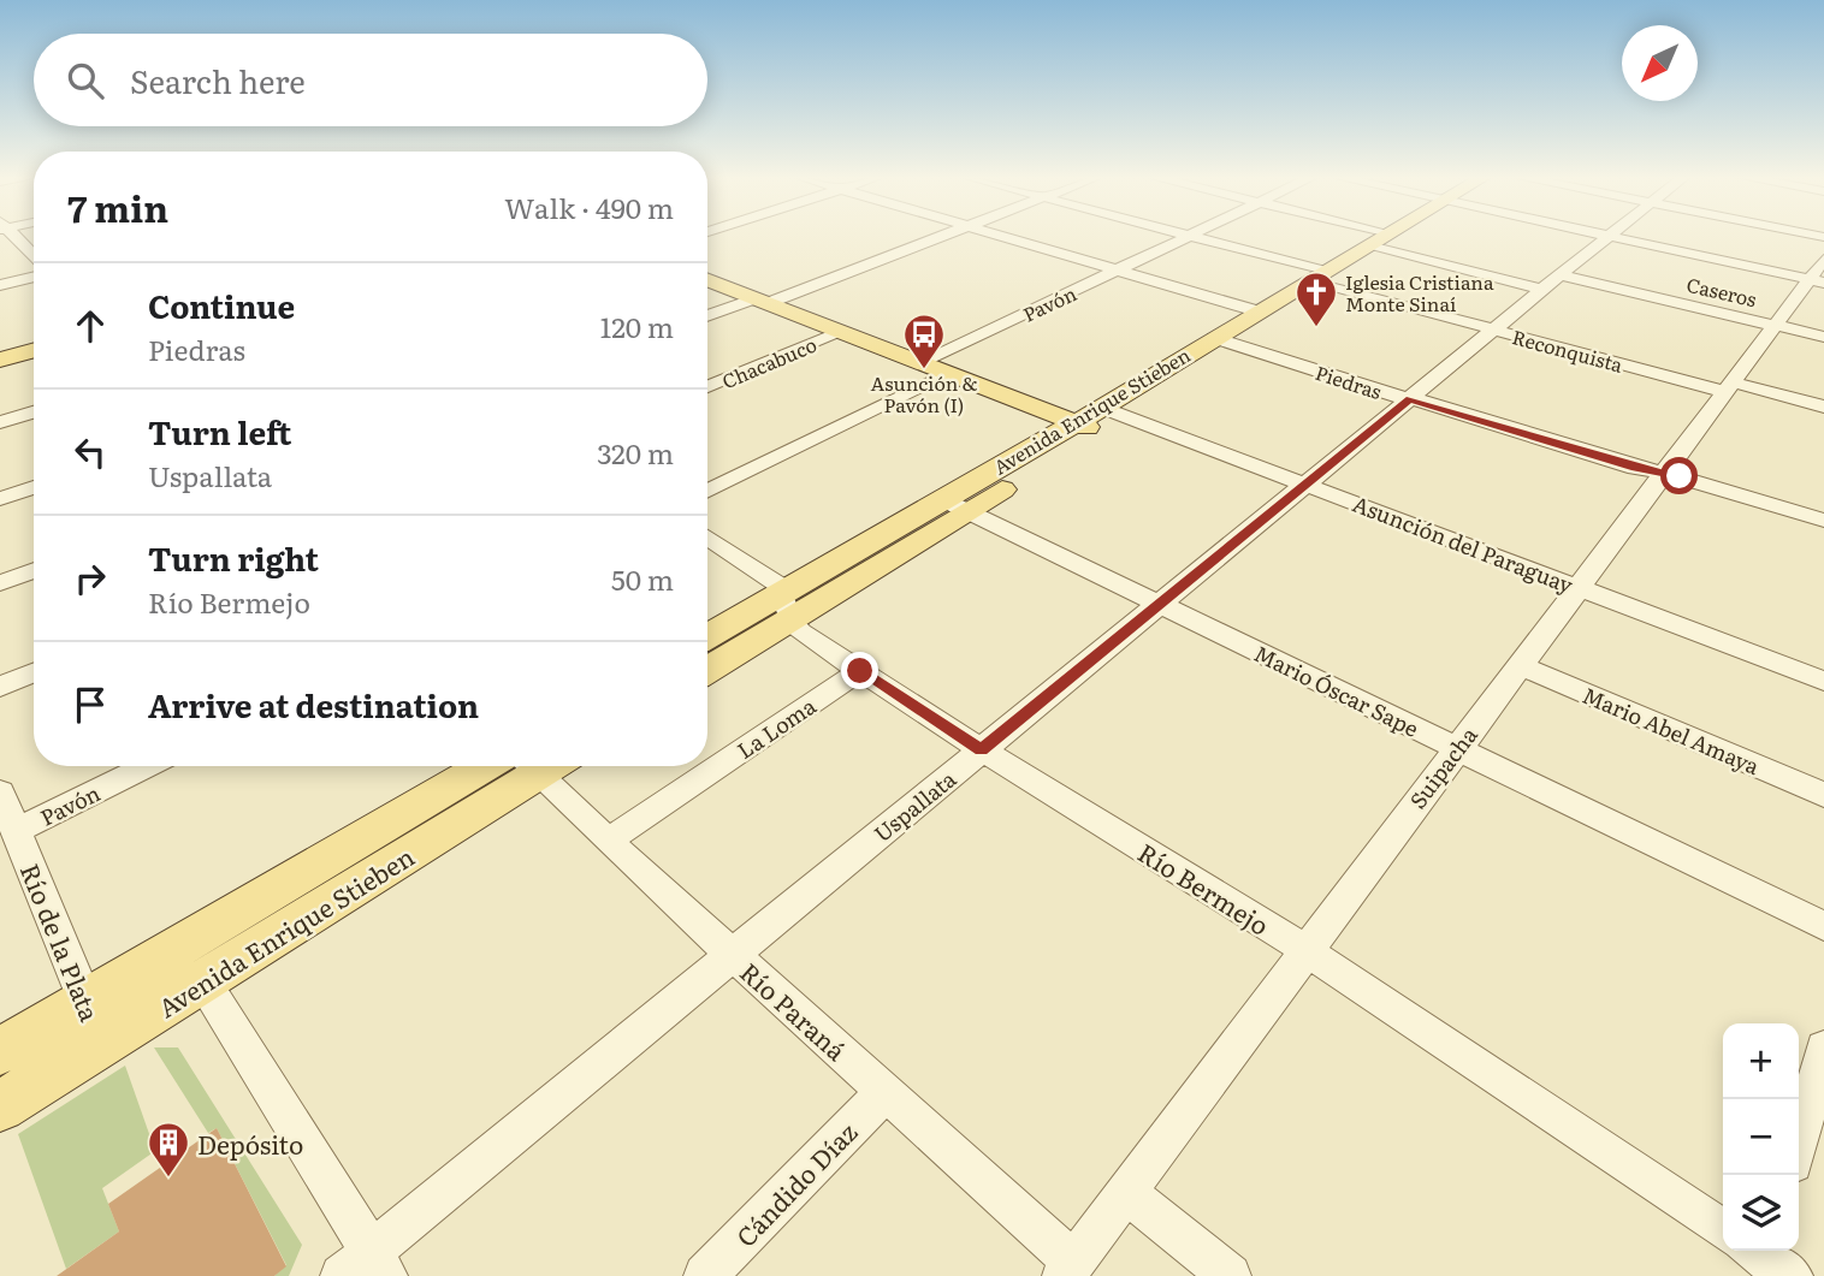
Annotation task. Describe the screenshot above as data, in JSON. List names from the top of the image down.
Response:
{
  "streets": {
    "main road": ["Avenida Enrique Stieben", "Asunción del Paraguay"],
    "street": [
      "Caseros",
      "Pavón",
      "Reconquista",
      "Chacabuco",
      "Piedras",
      "Mario Óscar Sape",
      "La Loma",
      "Mario Abel Amaya",
      "Suipacha",
      "Uspallata",
      "Río Bermejo",
      "Río de la Plata",
      "Río Paraná",
      "Cándido Díaz"
    ]
  },
  "crossings": [
    ["Caseros", "Suipacha"],
    ["Caseros", "Uspallata"],
    ["Pavón", "Asunción del Paraguay"],
    ["Pavón", "Río de la Plata"],
    ["Reconquista", "Avenida Enrique Stieben"],
    ["Reconquista", "Suipacha"],
    ["Reconquista", "Uspallata"],
    ["Chacabuco", "Asunción del Paraguay"],
    ["Piedras", "Avenida Enrique Stieben"],
    ["Piedras", "Suipacha"],
    ["Piedras", "Uspallata"],
    ["Avenida Enrique Stieben", "Asunción del Paraguay"],
    ["Avenida Enrique Stieben", "Mario Óscar Sape"],
    ["Avenida Enrique Stieben", "Río Bermejo"],
    ["Avenida Enrique Stieben", "Río de la Plata"],
    ["Asunción del Paraguay", "Suipacha"],
    ["Asunción del Paraguay", "Uspallata"],
    ["Mario Óscar Sape", "Suipacha"],
    ["Mario Óscar Sape", "Uspallata"],
    ["La Loma", "Río Bermejo"],
    ["La Loma", "Río Paraná"],
    ["Mario Abel Amaya", "Suipacha"],
    ["Suipacha", "Río Bermejo"],
    ["Suipacha", "Río Paraná"],
    ["Uspallata", "Río Bermejo"],
    ["Uspallata", "Río Paraná"],
    ["Río Paraná", "Cándido Díaz"]
  ],
  "places": {
    "church": ["Iglesia Cristiana Monte Sinaí"],
    "bus stop": ["Asunción & Pavón (I)"],
    "building": ["Depósito"]
  },
  "north": "bottom left",
  "page": {
    "search": "Search here",
    "heading": ["7 min", "Walk · 490 m"],
    "list": [
      ["Continue", "Piedras", "120 m"],
      ["Turn left", "Uspallata", "320 m"],
      ["Turn right", "Río Bermejo", "50 m"],
      "Arrive at destination"
    ],
    "map_buttons": ["+", "−"]
  }
}
